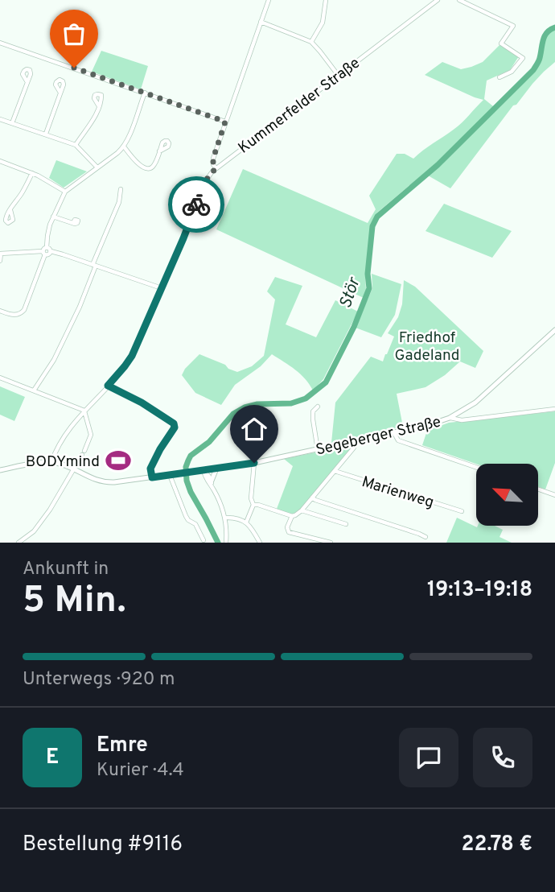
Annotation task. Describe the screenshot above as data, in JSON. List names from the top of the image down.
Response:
{
  "streets": {
    "main road": ["Segeberger Straße"],
    "street": ["Kummerfelder Straße", "Marienweg"]
  },
  "crossings": [
    ["Kummerfelder Straße", "Segeberger Straße"]
  ],
  "water": ["Stör"],
  "parks": ["Friedhof Gadeland"],
  "places": {
    "sports": ["BODYmind"]
  },
  "north": "top left",
  "page": {
    "heading": ["5 Min.", "Ankunft in", "19:13–19:18"],
    "panel": [
      "Emre",
      "Kurier · 4.4",
      "Bestellung #9116",
      "22.78 €"
    ],
    "bar": "Unterwegs · 920 m",
    "round": "E"
  }
}
